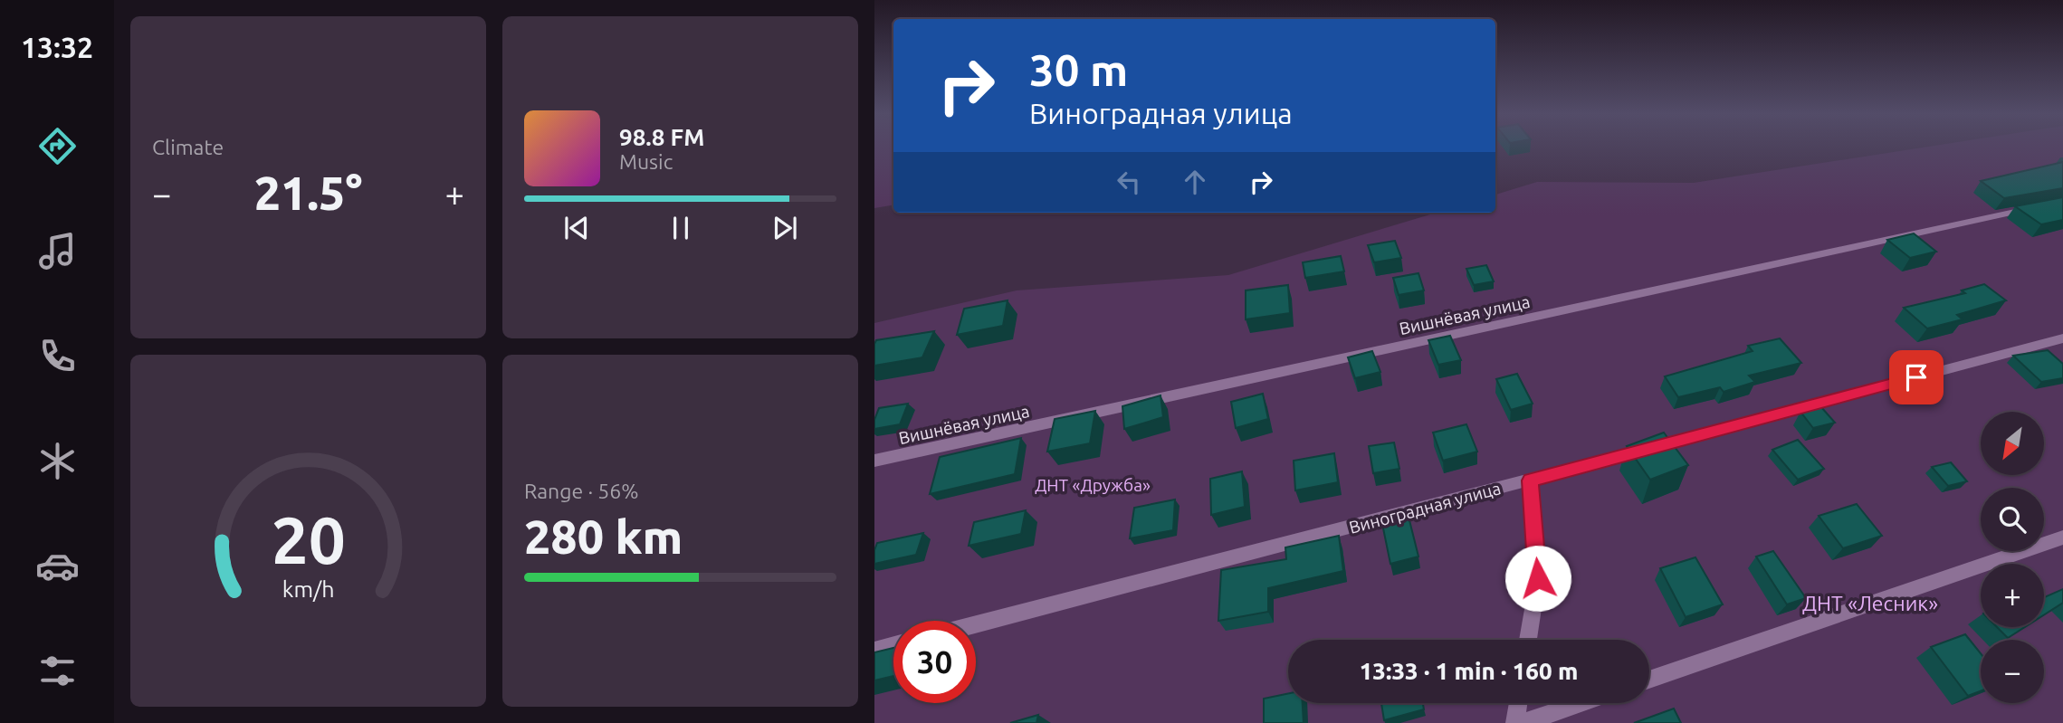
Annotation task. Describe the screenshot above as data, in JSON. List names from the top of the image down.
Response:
{
  "streets": {
    "street": ["Вишнёвая улица", "Виноградная улица"]
  },
  "parks": ["ДНТ «Дружба»", "ДНТ «Лесник»"],
  "north": "bottom left",
  "page": {
    "tabs": "13:32",
    "tile": [
      "Climate",
      ["Range · 56%", "280 km"]
    ],
    "turn": ["30 m", "Виноградная улица"],
    "song": ["98.8 FM", "Music"],
    "heat": ["−", "21.5°", "+"],
    "map_buttons": ["+", "−"],
    "limit": "30",
    "trip": "13:33 · 1 min · 160 m",
    "gauge": ["20", "km/h"]
  }
}
